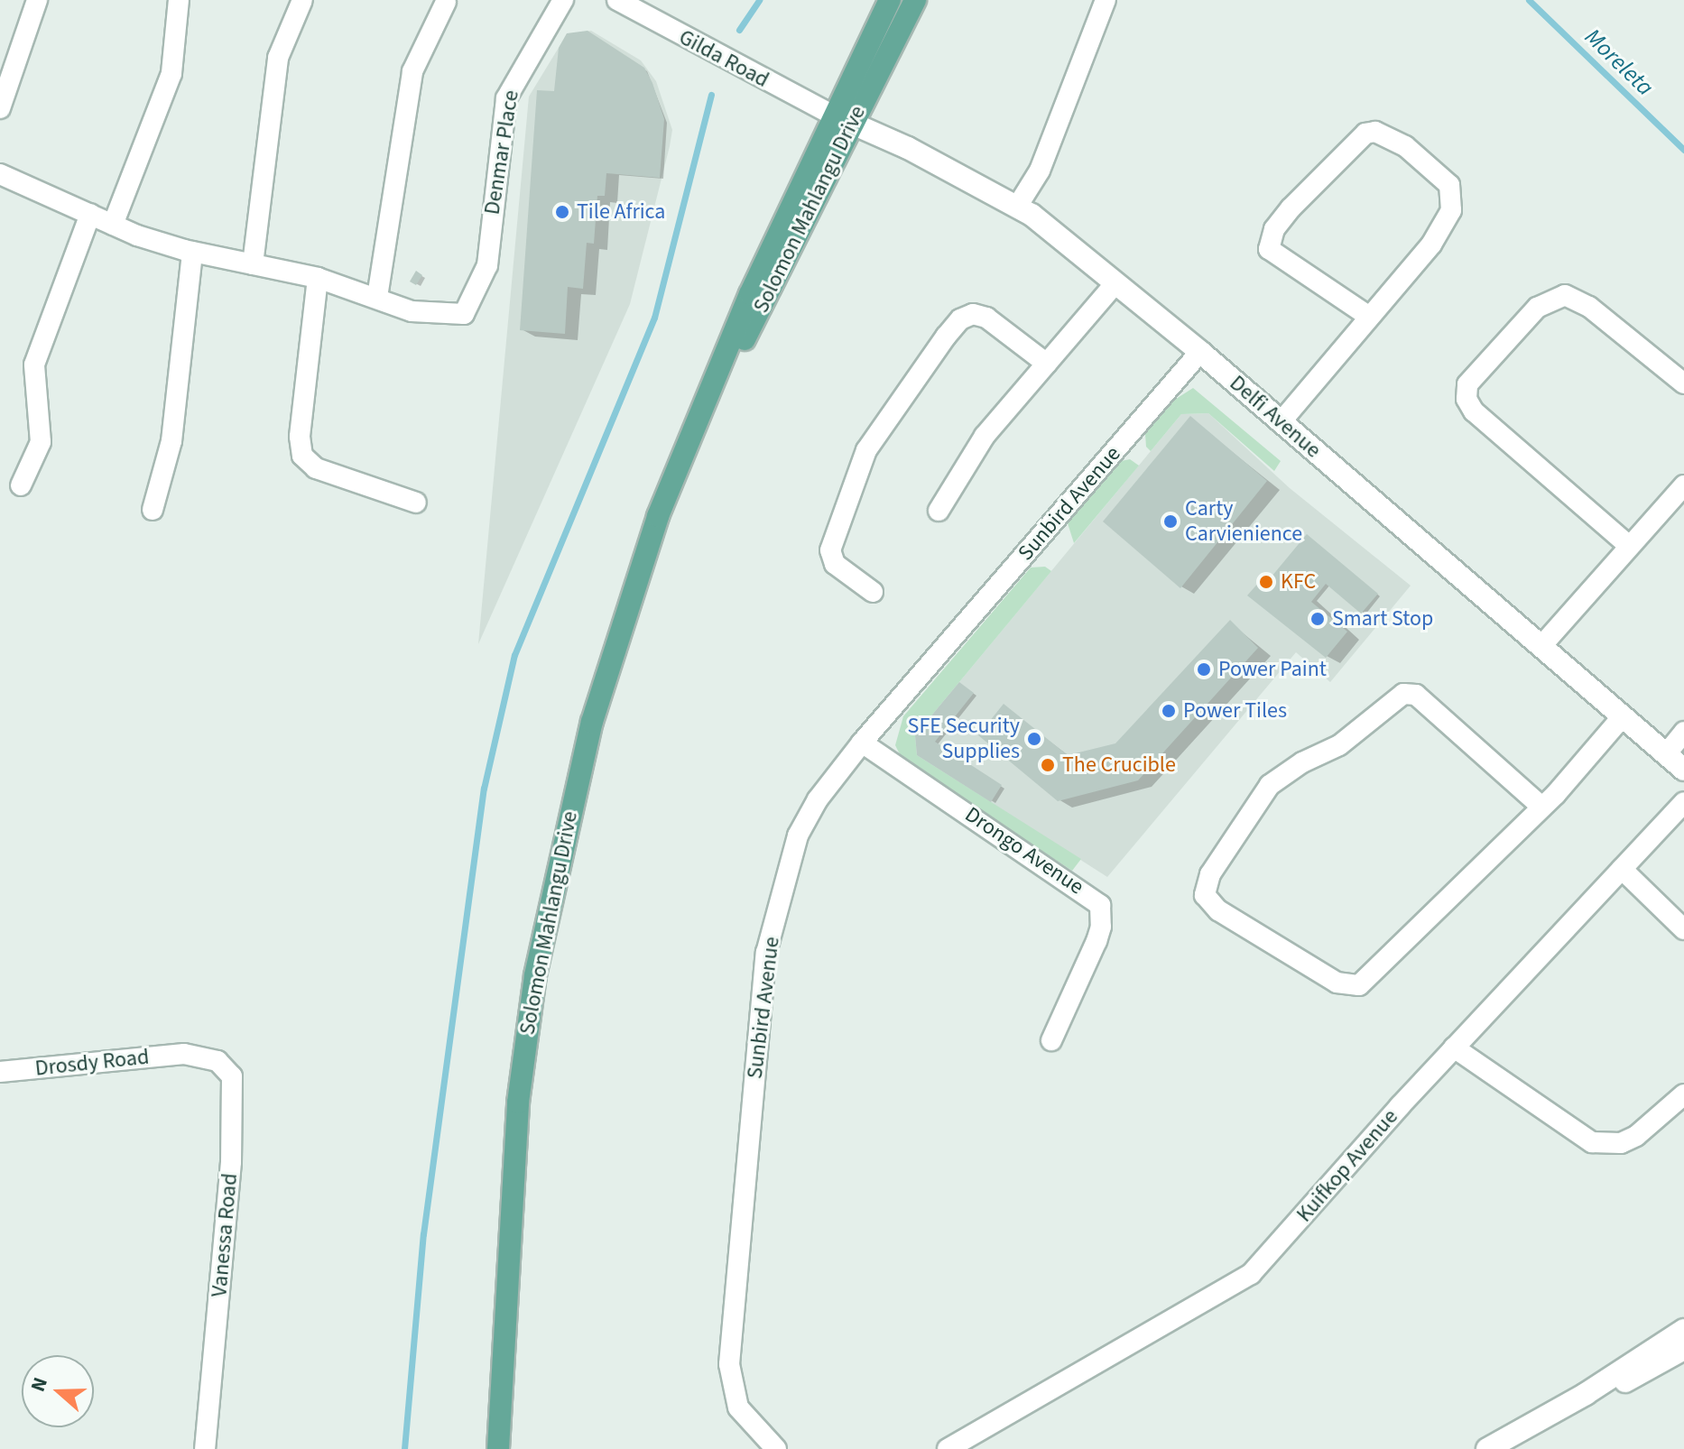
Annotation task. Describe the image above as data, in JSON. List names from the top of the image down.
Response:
{
  "streets": {
    "main road": ["Solomon Mahlangu Drive"],
    "street": [
      "Gilda Road",
      "Denmar Place",
      "Delfi Avenue",
      "Sunbird Avenue",
      "Drongo Avenue",
      "Drosdy Road",
      "Kuifkop Avenue",
      "Vanessa Road"
    ]
  },
  "crossings": [
    ["Gilda Road", "Solomon Mahlangu Drive"],
    ["Gilda Road", "Delfi Avenue"],
    ["Solomon Mahlangu Drive", "Delfi Avenue"],
    ["Delfi Avenue", "Sunbird Avenue"],
    ["Sunbird Avenue", "Drongo Avenue"],
    ["Drosdy Road", "Vanessa Road"]
  ],
  "water": ["Moreleta"],
  "places": [
    "Tile Africa",
    "Carty Carvienience",
    "KFC",
    "Smart Stop",
    "Power Paint",
    "Power Tiles",
    "SFE Security Supplies",
    "The Crucible"
  ],
  "north": "left"
}
